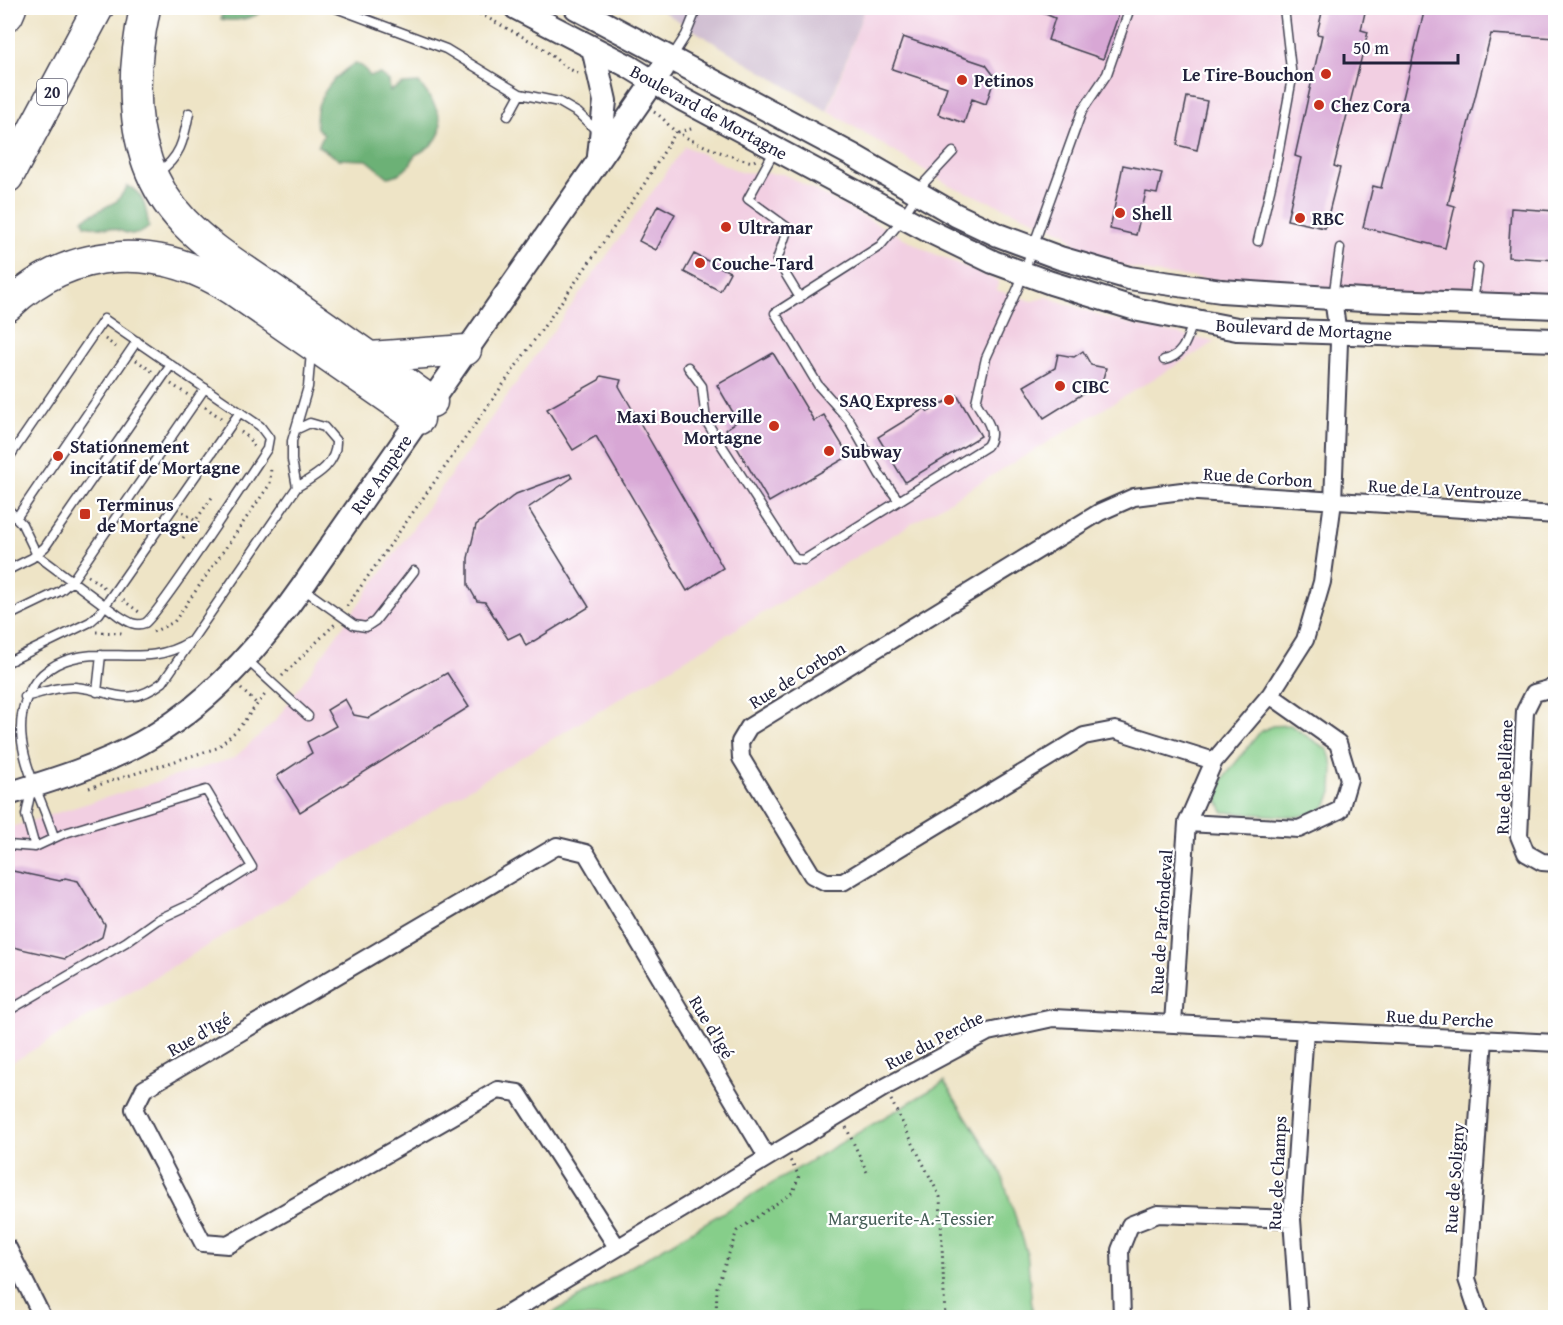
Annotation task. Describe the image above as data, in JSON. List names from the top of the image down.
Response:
{
  "streets": {
    "highway": ["20"],
    "main road": ["Boulevard de Mortagne", "Rue Ampère"],
    "street": [
      "Rue de Corbon",
      "Rue de La Ventrouze",
      "Rue de Bellême",
      "Rue de Parfondeval",
      "Rue du Perche",
      "Rue d'Igé",
      "Rue de Champs",
      "Rue de Soligny"
    ]
  },
  "crossings": [
    ["Boulevard de Mortagne", "Rue Ampère"],
    ["Boulevard de Mortagne", "Rue de Parfondeval"],
    ["Rue de Corbon", "Rue de La Ventrouze"],
    ["Rue de Corbon", "Rue de Parfondeval"],
    ["Rue de La Ventrouze", "Rue de Parfondeval"],
    ["Rue de Parfondeval", "Rue du Perche"],
    ["Rue du Perche", "Rue d'Igé"],
    ["Rue du Perche", "Rue de Champs"],
    ["Rue du Perche", "Rue de Soligny"]
  ],
  "parks": ["Marguerite-A.-Tessier"],
  "places": {
    "other": [
      "Le Tire-Bouchon",
      "Petinos",
      "Chez Cora",
      "Shell",
      "RBC",
      "Ultramar",
      "Couche-Tard",
      "CIBC",
      "SAQ Express",
      "Maxi Boucherville Mortagne",
      "Subway",
      "Stationnement incitatif de Mortagne"
    ],
    "transit": ["Terminus de Mortagne"]
  },
  "scale_bar": "50 m"
}
